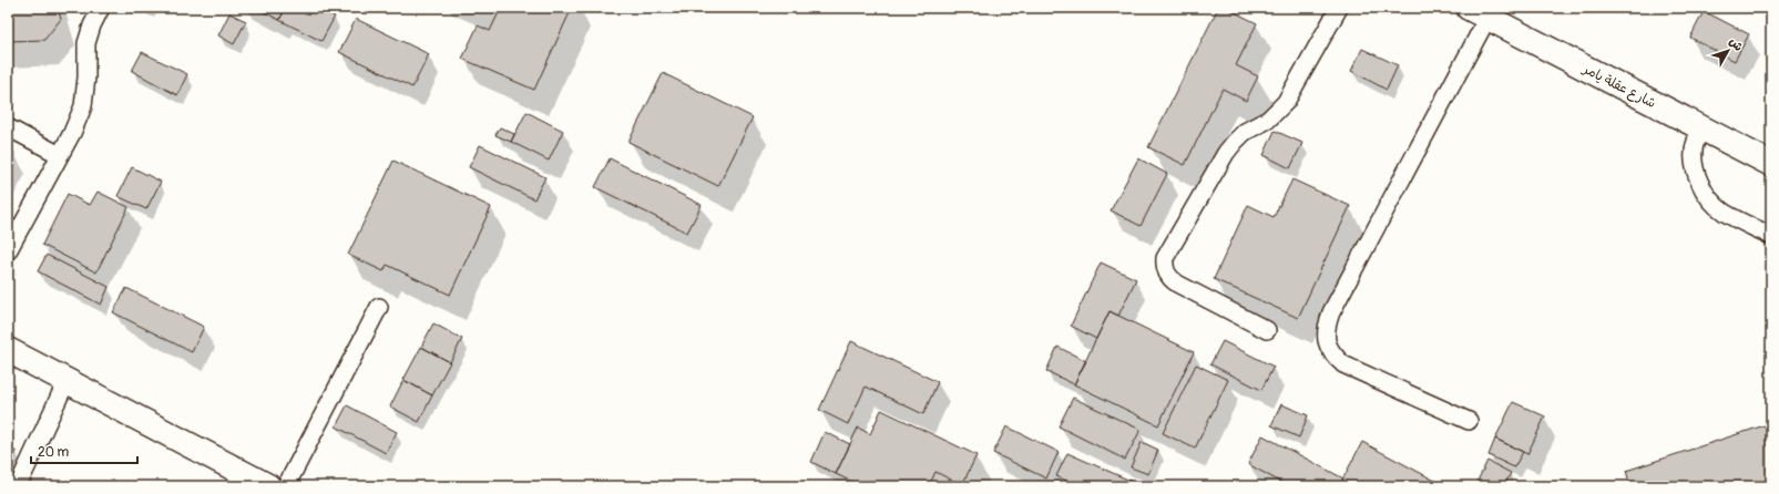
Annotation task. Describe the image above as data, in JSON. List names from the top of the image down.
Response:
{
  "streets": {
    "street": ["شارع عقلة يامر"]
  },
  "scale_bar": "20 m",
  "north": "top right"
}
